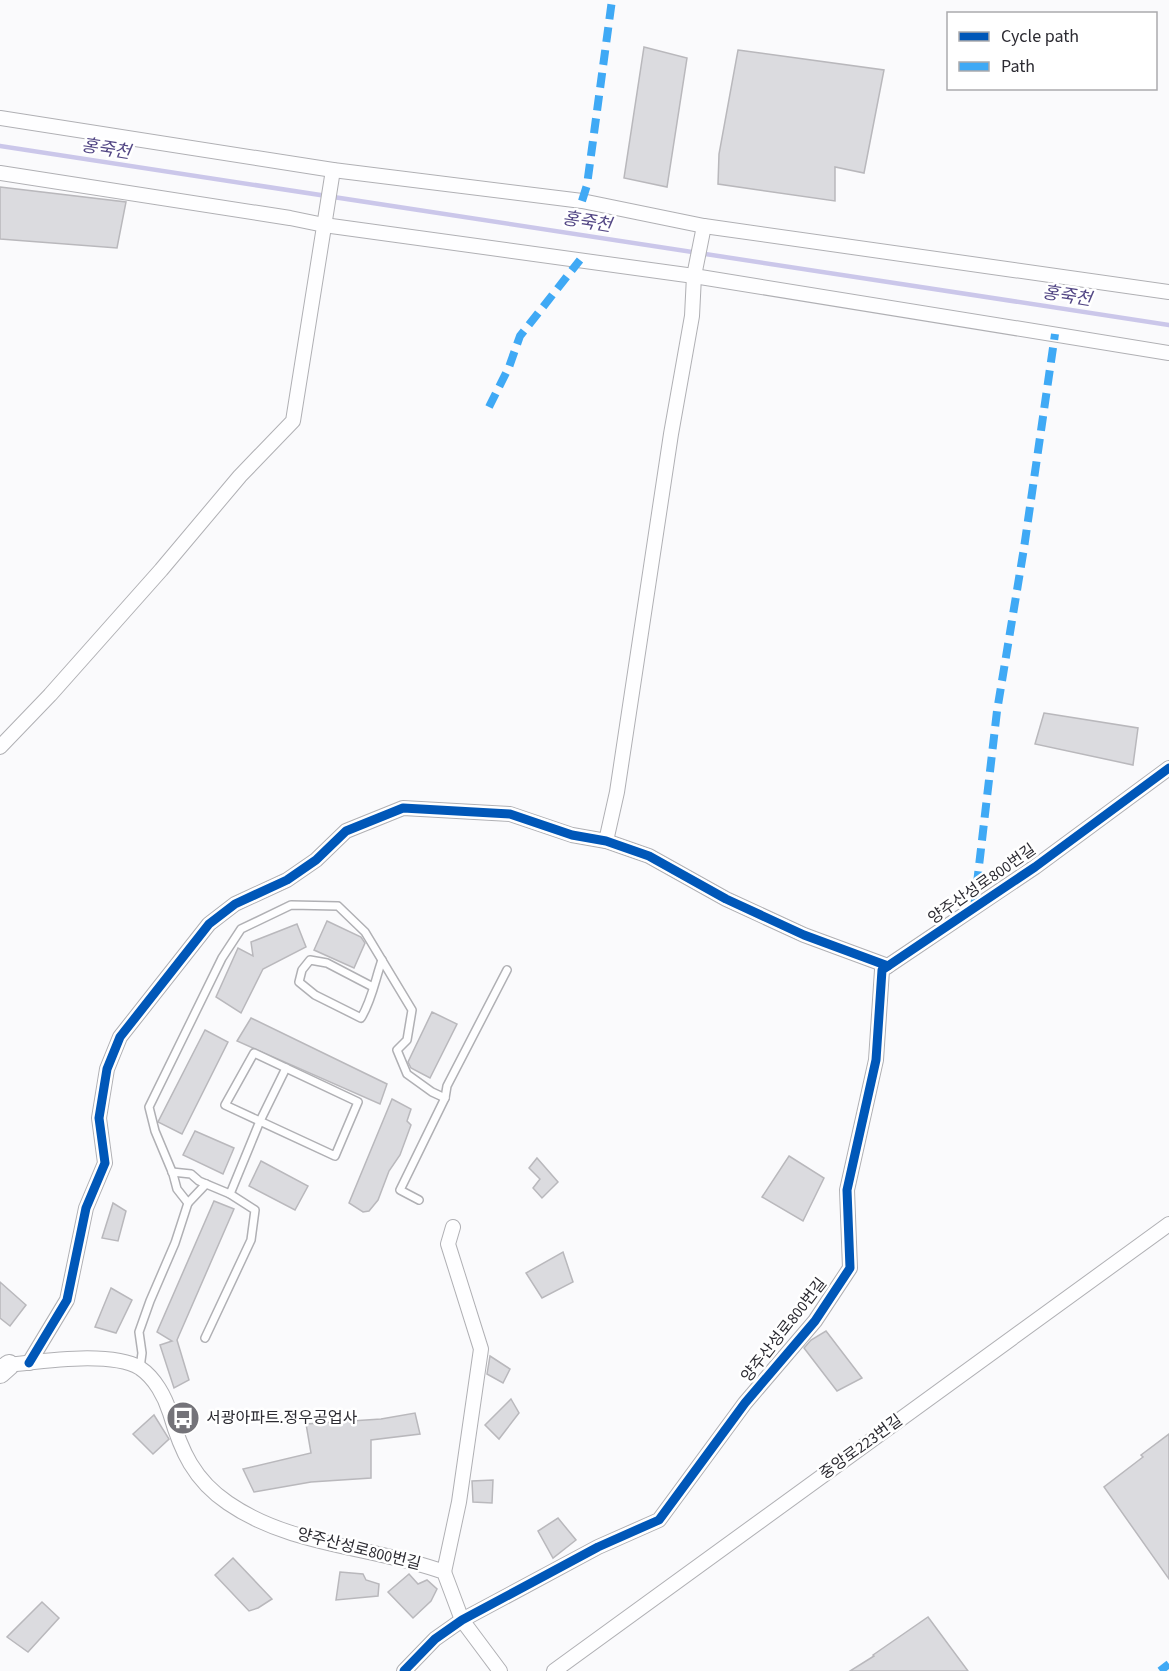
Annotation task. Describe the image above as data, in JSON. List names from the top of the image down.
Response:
{
  "streets": {
    "street": ["양주산성로800번길", "중앙로223번길"]
  },
  "water": ["홍죽천"],
  "places": {
    "bus stop": ["서광아파트.정우공업사"]
  },
  "legend": ["Cycle path", "Path"]
}
